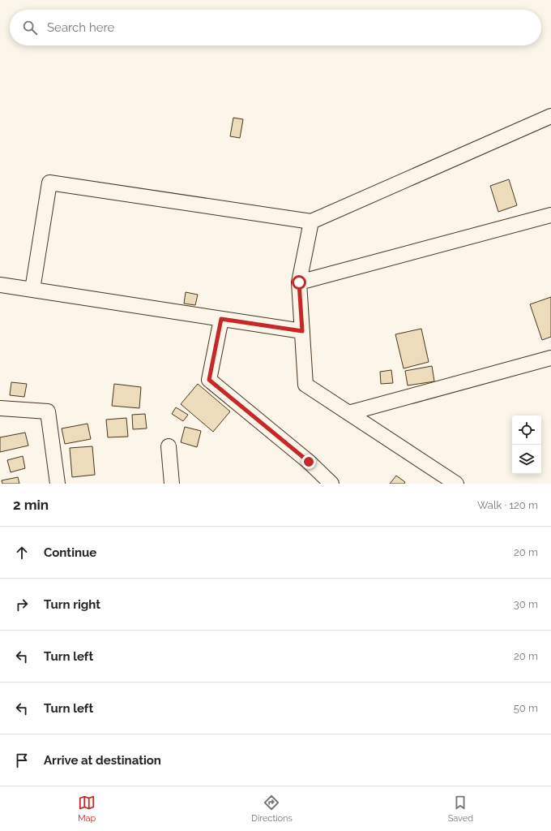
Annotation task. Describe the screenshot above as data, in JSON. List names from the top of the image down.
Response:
{
  "page": {
    "search": "Search here",
    "heading": ["2 min", "Walk · 120 m"],
    "list": [
      ["Continue", "20 m"],
      ["Turn right", "30 m"],
      ["Turn left", "20 m"],
      ["Turn left", "50 m"],
      "Arrive at destination"
    ],
    "nav": ["Map", "Directions", "Saved"]
  }
}
